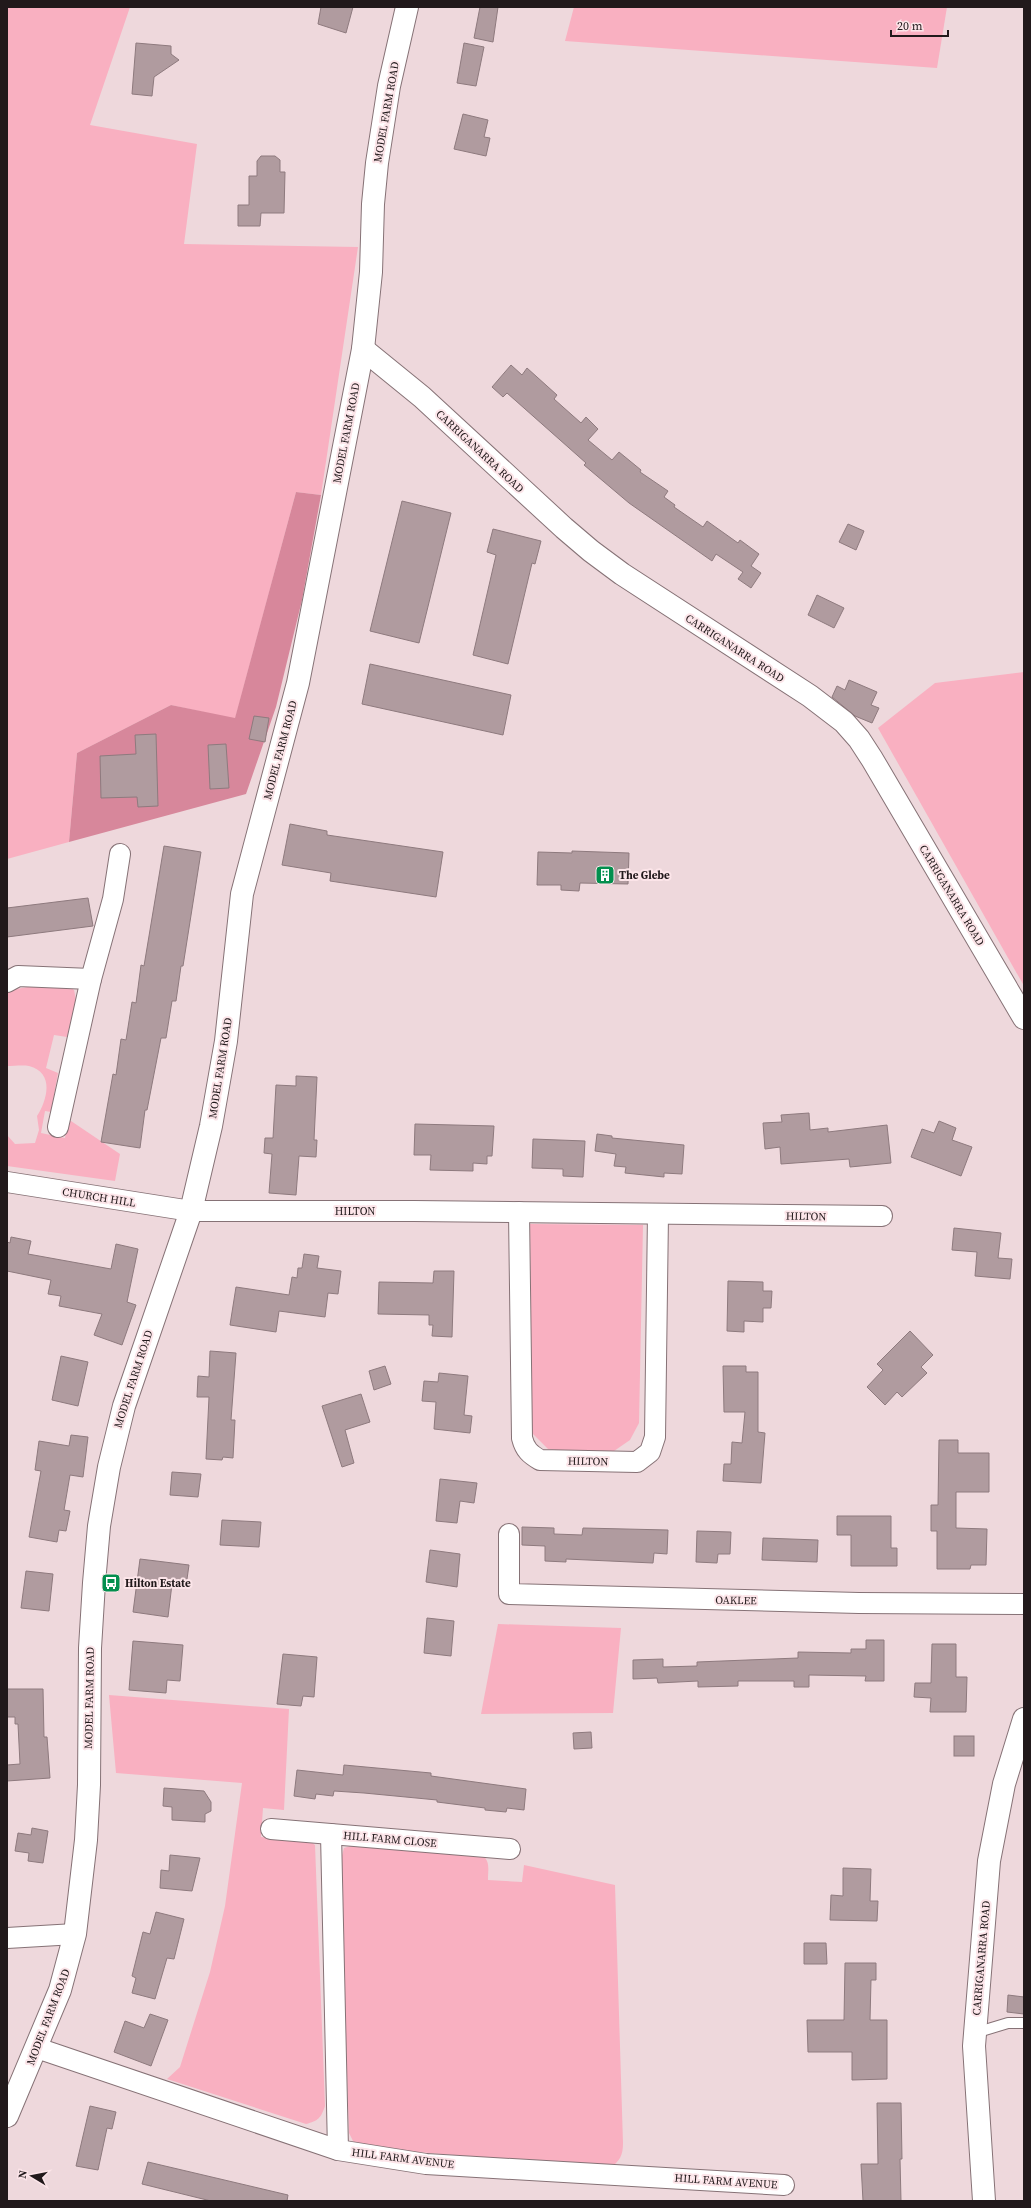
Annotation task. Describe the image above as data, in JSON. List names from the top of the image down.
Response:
{
  "streets": {
    "main road": ["MODEL FARM ROAD", "CARRIGANARRA ROAD"],
    "street": [
      "CHURCH HILL",
      "HILTON",
      "OAKLEE",
      "HILL FARM CLOSE",
      "HILL FARM AVENUE"
    ]
  },
  "crossings": [
    ["MODEL FARM ROAD", "CARRIGANARRA ROAD"],
    ["MODEL FARM ROAD", "CHURCH HILL"],
    ["MODEL FARM ROAD", "HILTON"],
    ["MODEL FARM ROAD", "HILL FARM AVENUE"],
    ["CHURCH HILL", "HILTON"]
  ],
  "places": {
    "building": ["The Glebe"],
    "bus stop": ["Hilton Estate"]
  },
  "scale_bar": "20 m",
  "north": "left"
}
